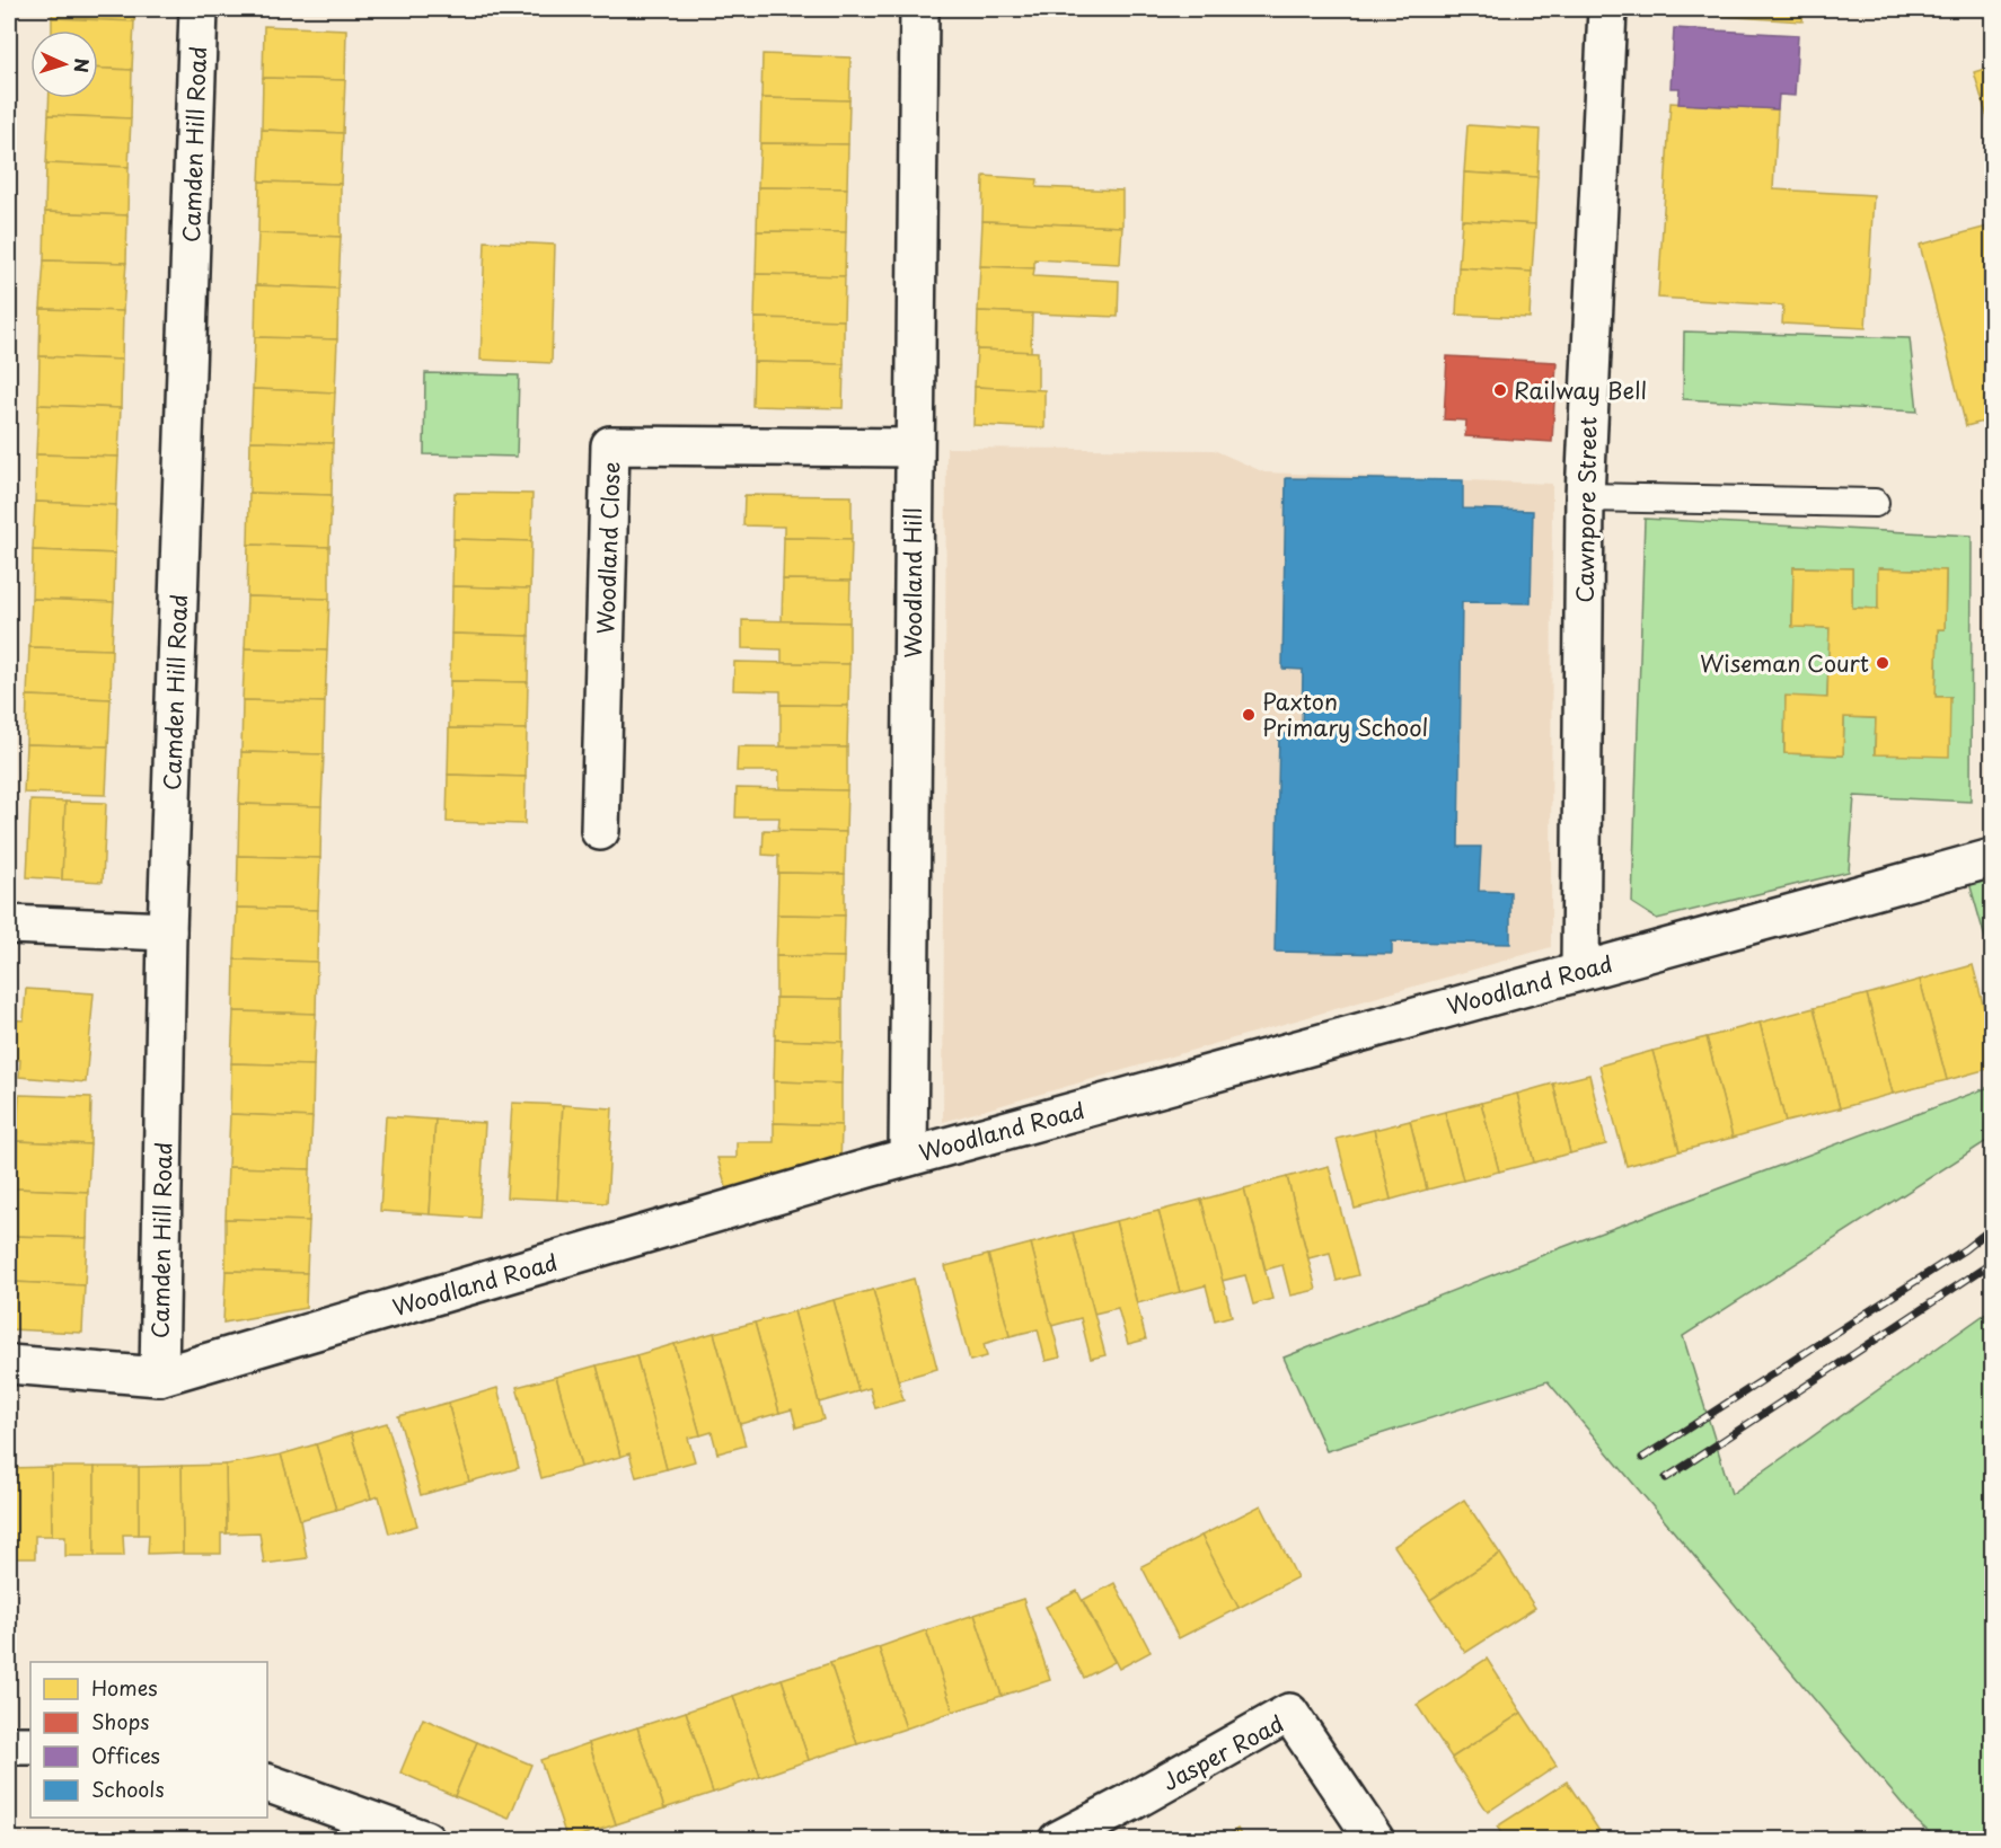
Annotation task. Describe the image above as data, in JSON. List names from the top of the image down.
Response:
{
  "streets": {
    "street": [
      "Camden Hill Road",
      "Cawnpore Street",
      "Woodland Close",
      "Woodland Hill",
      "Woodland Road",
      "Jasper Road"
    ]
  },
  "crossings": [
    ["Camden Hill Road", "Woodland Road"],
    ["Cawnpore Street", "Woodland Road"],
    ["Woodland Close", "Woodland Hill"],
    ["Woodland Hill", "Woodland Road"]
  ],
  "places": ["Railway Bell", "Wiseman Court", "Paxton Primary School"],
  "legend": [
    "Homes",
    "Shops",
    "Offices",
    "Schools"
  ],
  "north": "right"
}
